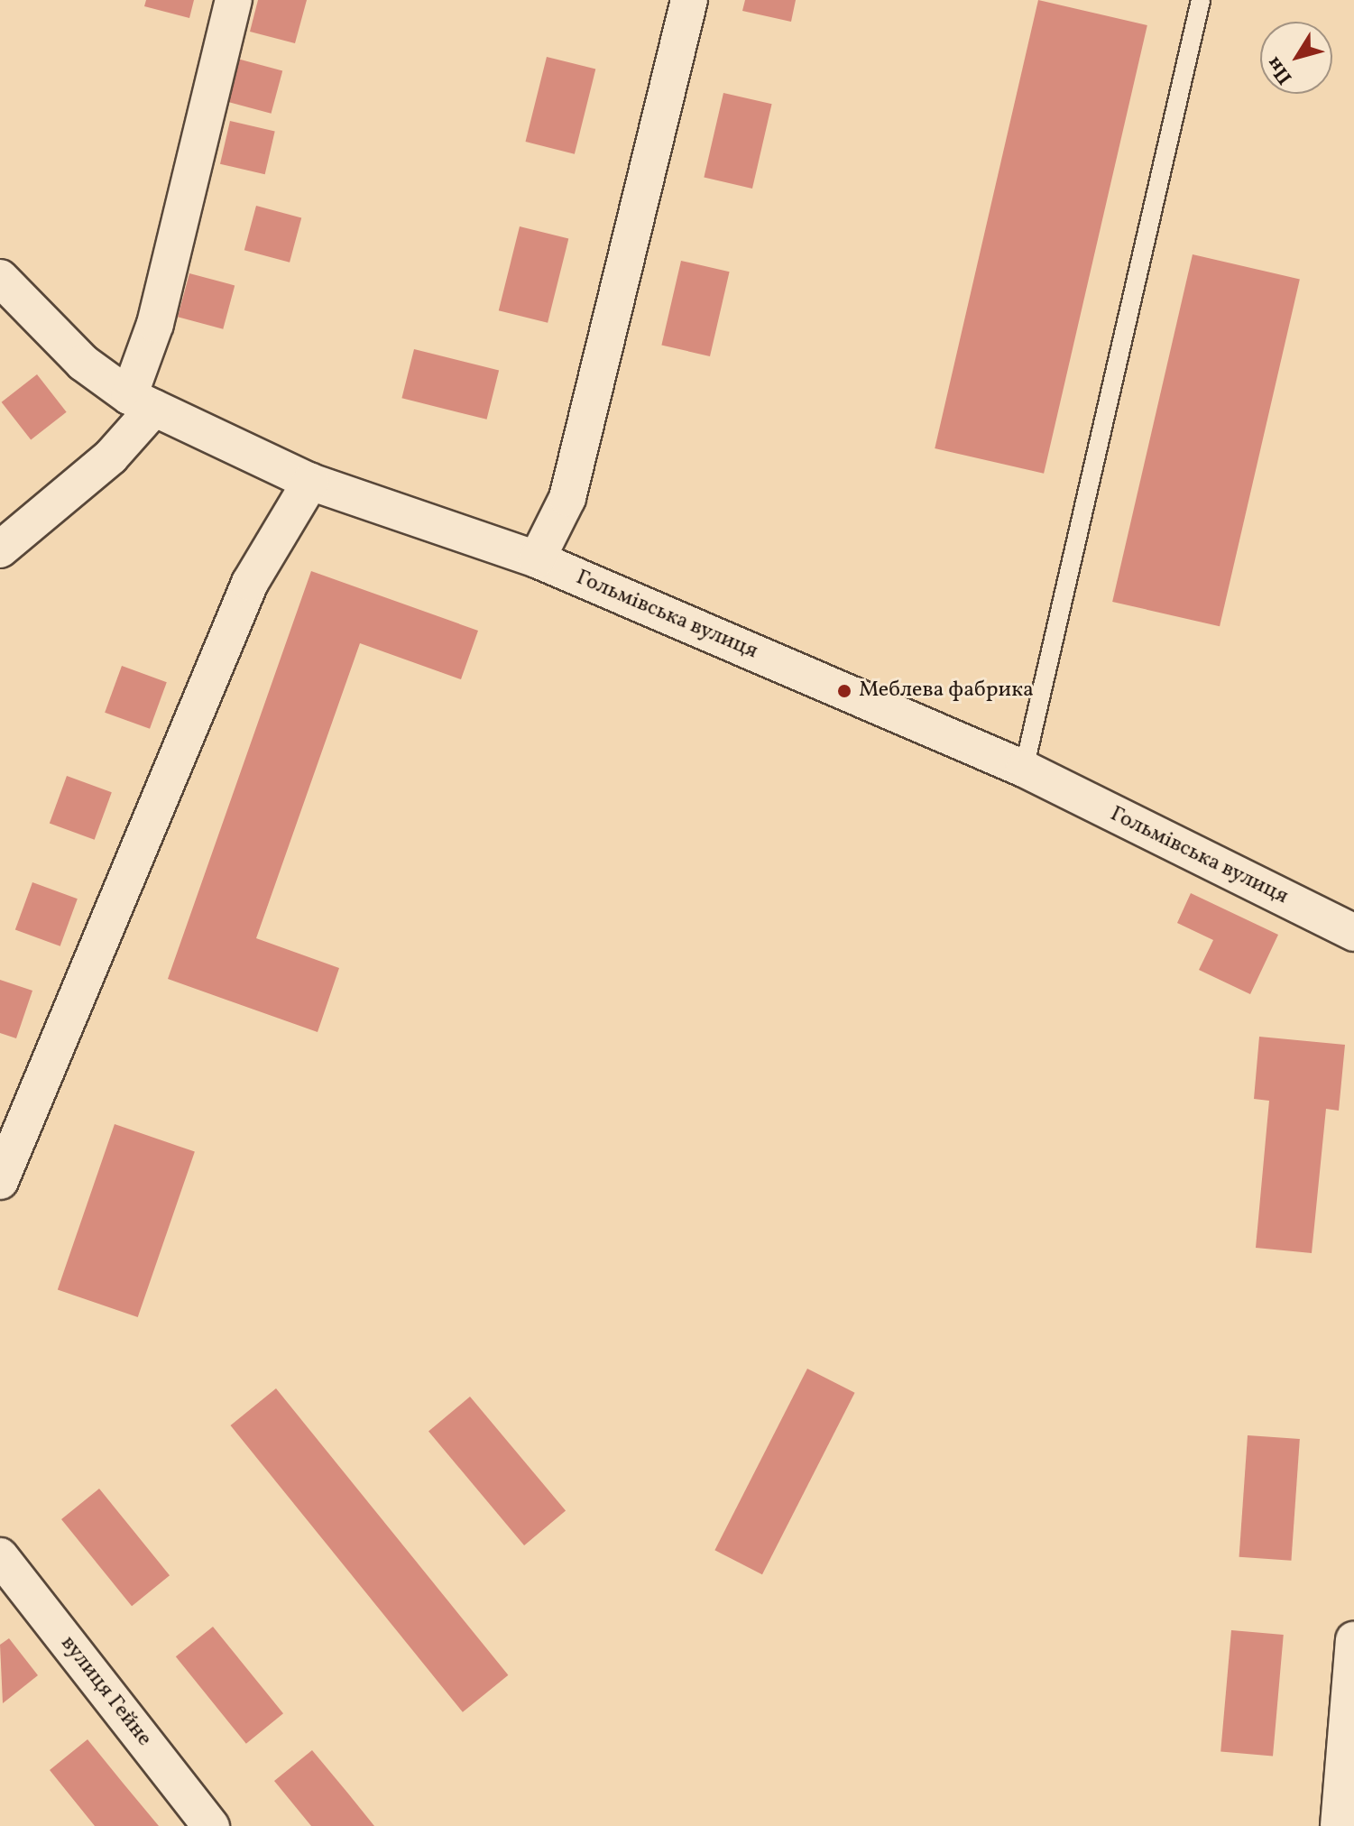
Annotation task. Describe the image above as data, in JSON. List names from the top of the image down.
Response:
{
  "streets": {
    "street": ["Гольмівська вулиця", "вулиця Гейне"]
  },
  "places": ["Меблева фабрика"],
  "north": "bottom left"
}
